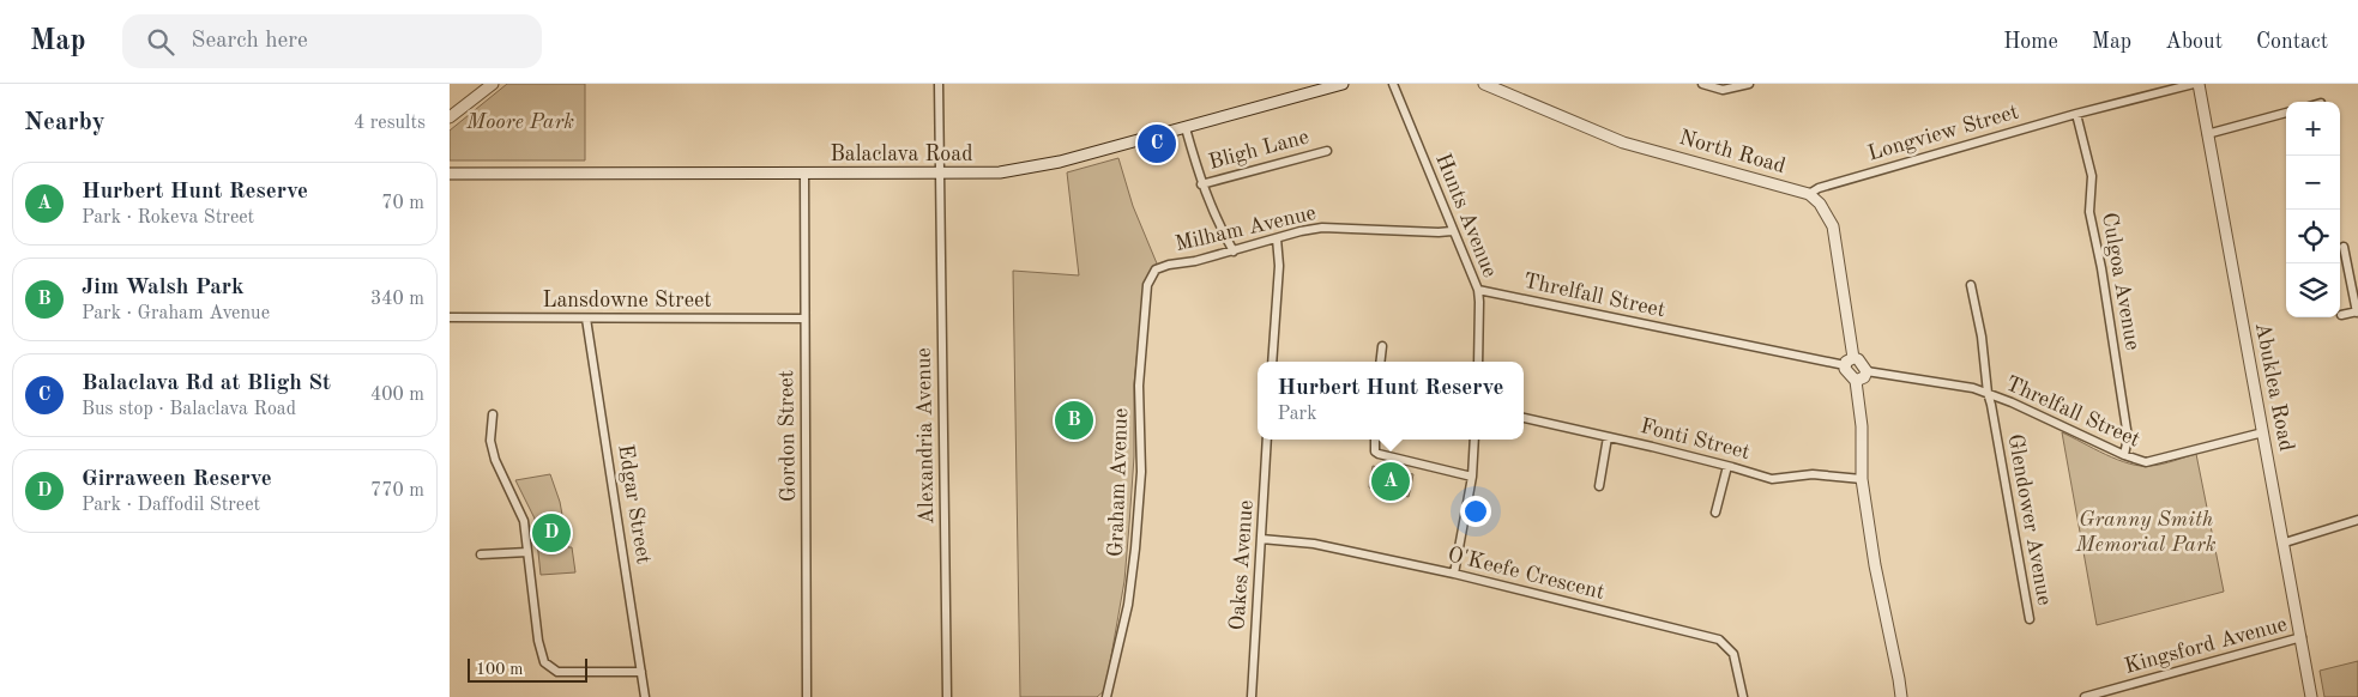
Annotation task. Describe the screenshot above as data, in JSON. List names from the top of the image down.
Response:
{
  "streets": {
    "street": [
      "Longview Street",
      "Bligh Lane",
      "North Road",
      "Balaclava Road",
      "Hunts Avenue",
      "Milham Avenue",
      "Culgoa Avenue",
      "Threlfall Street",
      "Lansdowne Street",
      "Abuklea Road",
      "Gordon Street",
      "Alexandria Avenue",
      "Fonti Street",
      "Graham Avenue",
      "Edgar Street",
      "Glendower Avenue",
      "Oakes Avenue",
      "O'Keefe Crescent",
      "Kingsford Avenue"
    ]
  },
  "crossings": [
    ["Longview Street", "North Road"],
    ["Longview Street", "Culgoa Avenue"],
    ["Balaclava Road", "Gordon Street"],
    ["Balaclava Road", "Alexandria Avenue"],
    ["Hunts Avenue", "Milham Avenue"],
    ["Hunts Avenue", "Threlfall Street"],
    ["Milham Avenue", "Graham Avenue"],
    ["Culgoa Avenue", "Threlfall Street"],
    ["Threlfall Street", "Abuklea Road"],
    ["Threlfall Street", "Glendower Avenue"],
    ["Lansdowne Street", "Gordon Street"],
    ["Lansdowne Street", "Edgar Street"],
    ["Abuklea Road", "Kingsford Avenue"],
    ["Oakes Avenue", "O'Keefe Crescent"]
  ],
  "parks": ["Moore Park", "Granny Smith Memorial Park"],
  "scale_bar": "100 m",
  "page": {
    "header": "Map",
    "search": "Search here",
    "nav": [
      "Home",
      "Map",
      "About",
      "Contact"
    ],
    "heading": ["Nearby", "4 results"],
    "map_buttons": ["+", "−"],
    "pins": [
      "C",
      "B",
      "A",
      "D"
    ],
    "list": [
      {
        "mark": "A",
        "name": "Hurbert Hunt Reserve",
        "note": "Park · Rokeva Street",
        "value": "70 m"
      },
      {
        "mark": "B",
        "name": "Jim Walsh Park",
        "note": "Park · Graham Avenue",
        "value": "340 m"
      },
      {
        "mark": "C",
        "name": "Balaclava Rd at Bligh St",
        "note": "Bus stop · Balaclava Road",
        "value": "400 m"
      },
      {
        "mark": "D",
        "name": "Girraween Reserve",
        "note": "Park · Daffodil Street",
        "value": "770 m"
      }
    ],
    "popup": ["Hurbert Hunt Reserve", "Park"],
    "scale": "100 m"
  }
}
